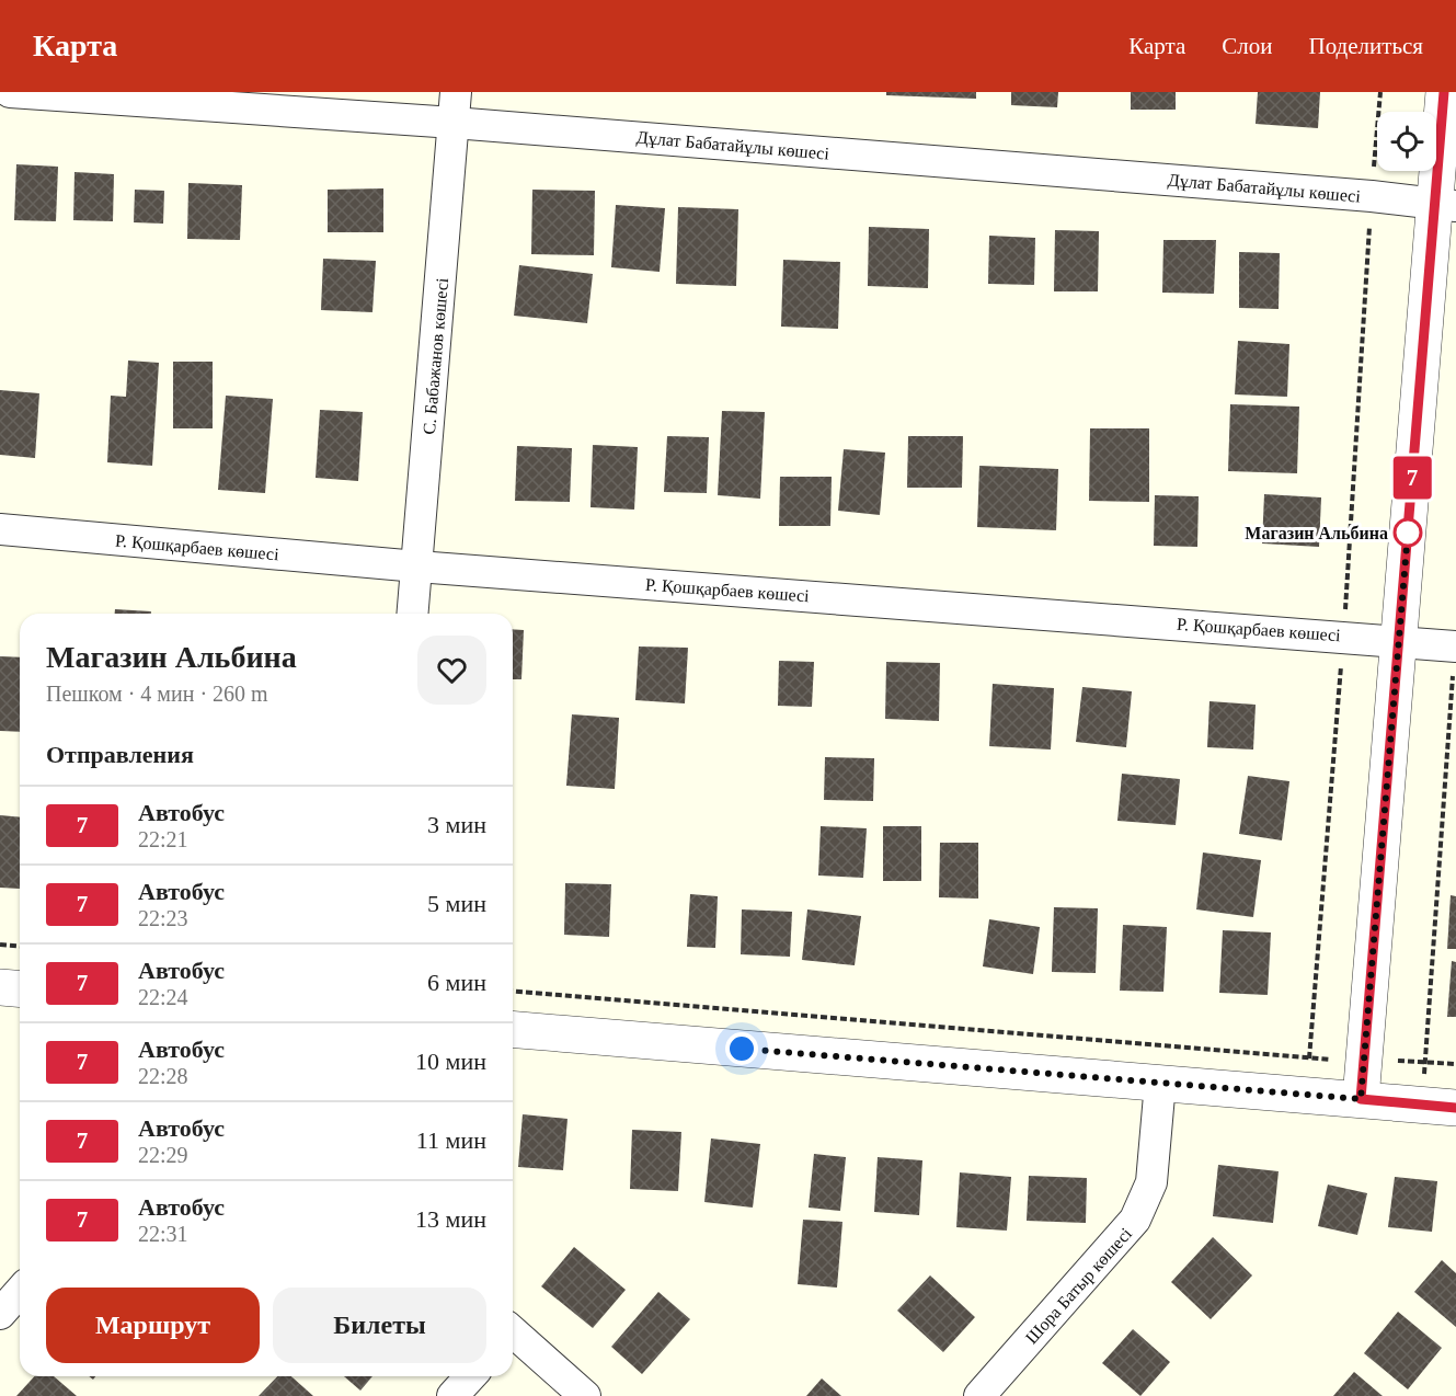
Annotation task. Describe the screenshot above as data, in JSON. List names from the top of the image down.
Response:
{
  "streets": {
    "street": [
      "Дұлат Бабатайұлы көшесі",
      "С. Бабажанов көшесі",
      "Р. Қошқарбаев көшесі",
      "Шора Батыр көшесі"
    ]
  },
  "crossings": [
    ["Дұлат Бабатайұлы көшесі", "С. Бабажанов көшесі"],
    ["С. Бабажанов көшесі", "Р. Қошқарбаев көшесі"]
  ],
  "places": ["Магазин Альбина"],
  "lines": ["bus line 7"],
  "page": {
    "header": "Карта",
    "nav": ["Карта", "Слои", "Поделиться"],
    "on_map": "7",
    "heading": [
      ["Магазин Альбина", "Пешком · 4 мин · 260 m"],
      "Отправления"
    ],
    "list": [
      {
        "mark": "7",
        "name": "Автобус",
        "note": "22:21",
        "value": "3 мин"
      },
      {
        "mark": "7",
        "name": "Автобус",
        "note": "22:23",
        "value": "5 мин"
      },
      {
        "mark": "7",
        "name": "Автобус",
        "note": "22:24",
        "value": "6 мин"
      },
      {
        "mark": "7",
        "name": "Автобус",
        "note": "22:28",
        "value": "10 мин"
      },
      {
        "mark": "7",
        "name": "Автобус",
        "note": "22:29",
        "value": "11 мин"
      },
      {
        "mark": "7",
        "name": "Автобус",
        "note": "22:31",
        "value": "13 мин"
      }
    ],
    "buttons": ["Маршрут", "Билеты"]
  }
}
